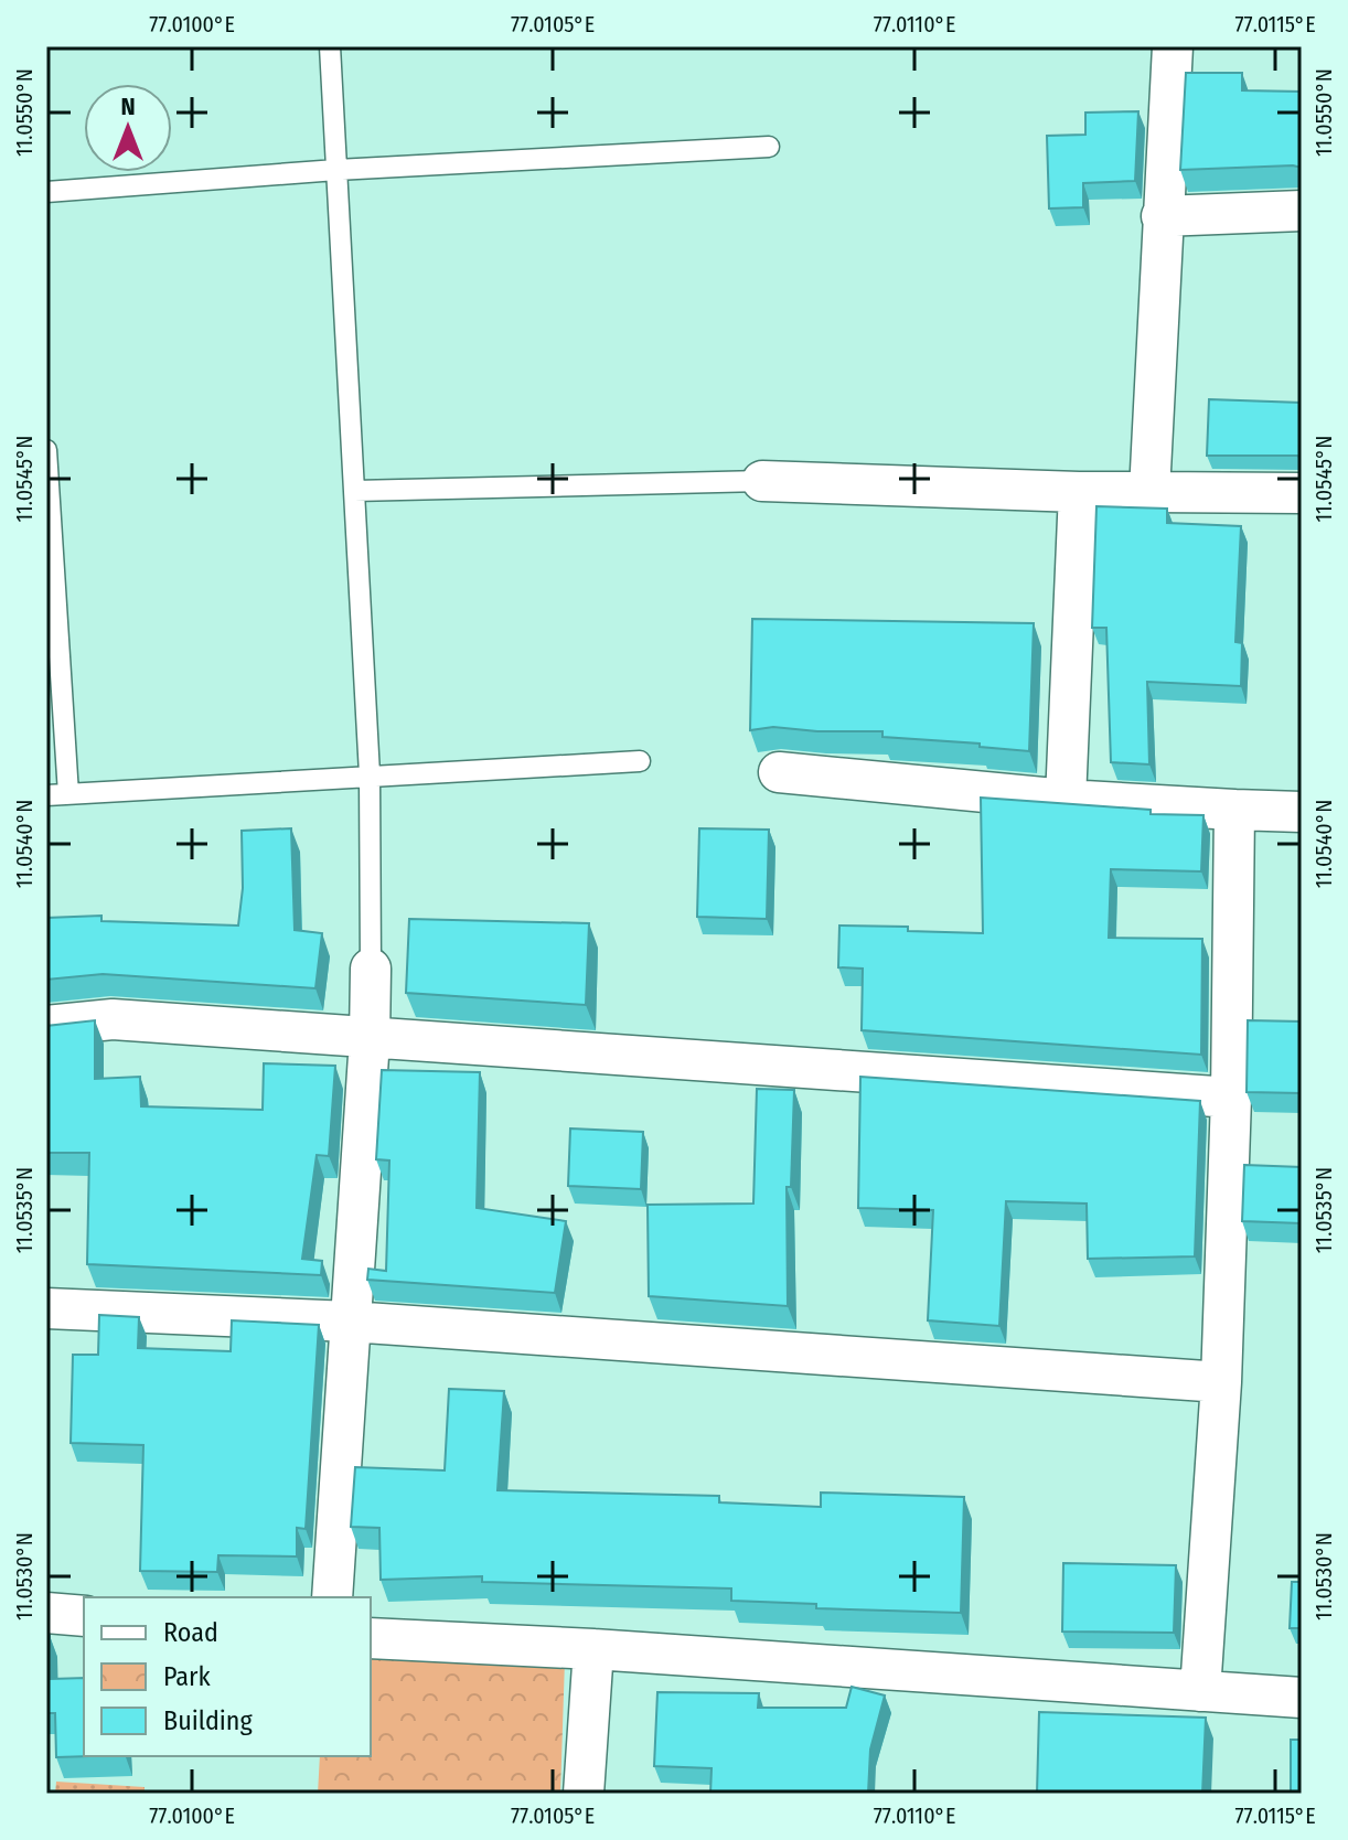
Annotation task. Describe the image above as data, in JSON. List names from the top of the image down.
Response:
{
  "legend": ["Road", "Park", "Building"],
  "north": "top",
  "coordinates": [
    "77.0100°E",
    "77.0105°E",
    "77.0110°E",
    "77.0115°E",
    "11.0550°N",
    "11.0545°N",
    "11.0540°N",
    "11.0535°N",
    "11.0530°N"
  ]
}
